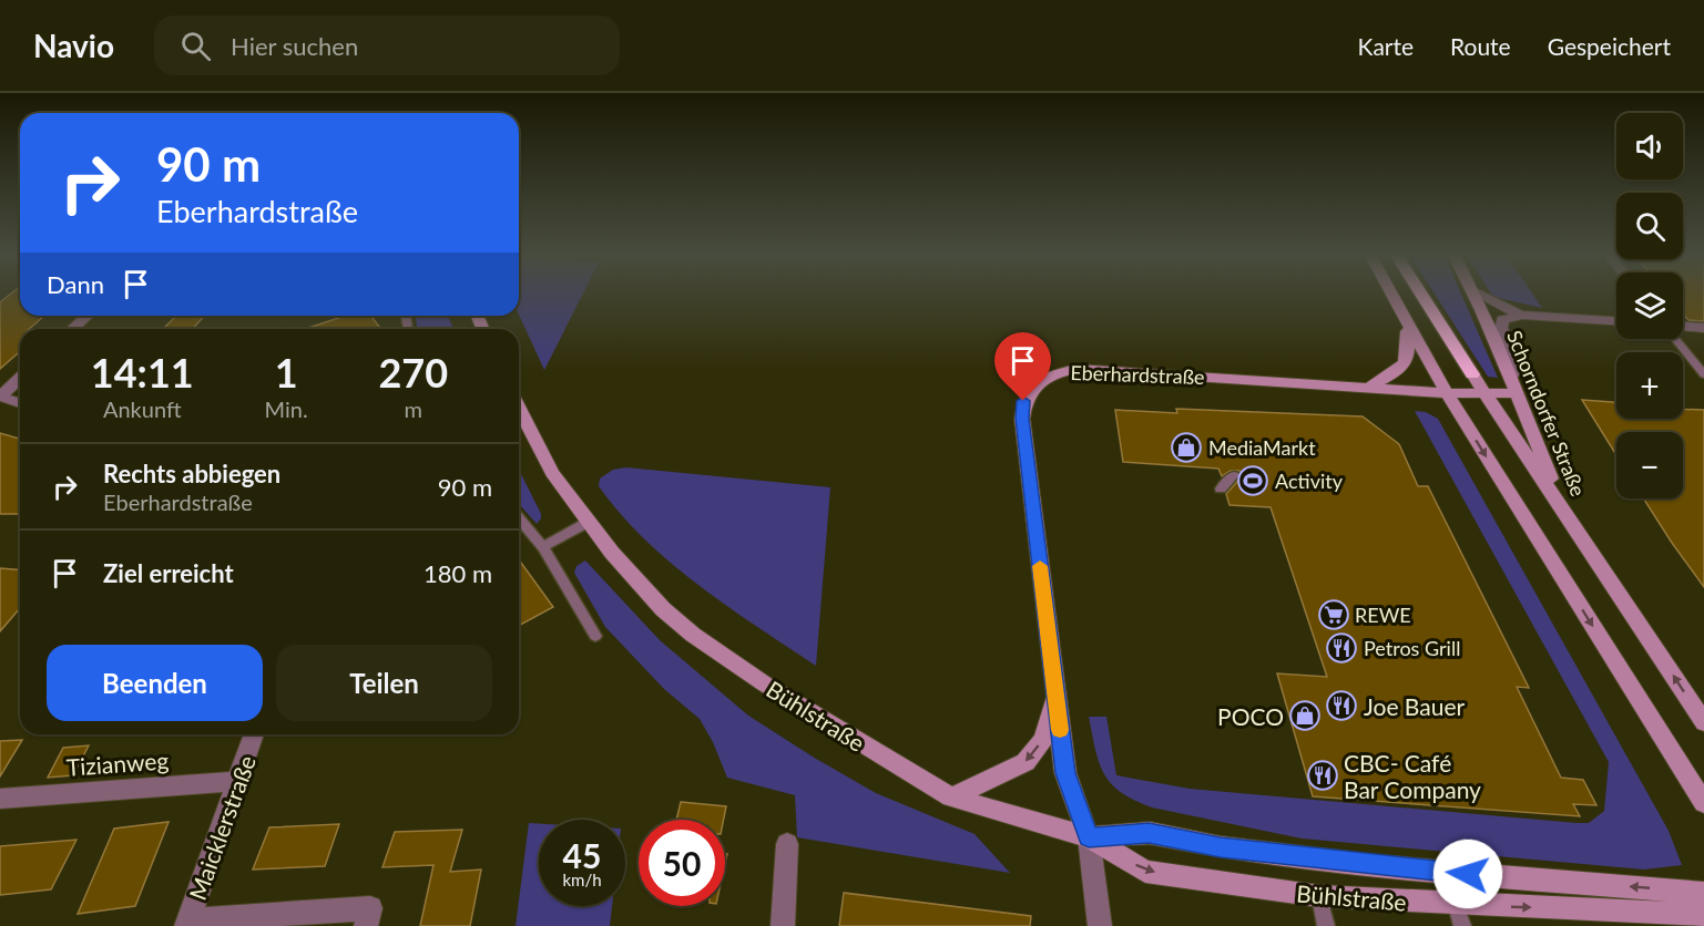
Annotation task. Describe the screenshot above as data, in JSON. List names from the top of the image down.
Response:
{
  "streets": {
    "main road": ["Eberhardstraße", "Schorndorfer Straße", "Bühlstraße"],
    "street": ["Tizianweg", "Maicklerstraße"]
  },
  "crossings": [
    ["Eberhardstraße", "Schorndorfer Straße"],
    ["Eberhardstraße", "Bühlstraße"],
    ["Tizianweg", "Maicklerstraße"]
  ],
  "places": {
    "shop": ["MediaMarkt", "POCO"],
    "sports": ["Activity"],
    "supermarket": ["REWE"],
    "restaurant": ["Petros Grill", "Joe Bauer", "CBC- Café Bar Company"]
  },
  "page": {
    "header": "Navio",
    "search": "Hier suchen",
    "nav": ["Karte", "Route", "Gespeichert"],
    "map_buttons": ["+", "−"],
    "turn": ["90 m", "Eberhardstraße"],
    "then": "Dann",
    "eta": [
      "14:11",
      "Ankunft",
      "1",
      "Min.",
      "270",
      "m"
    ],
    "list": [
      {
        "name": "Rechts abbiegen",
        "note": "Eberhardstraße",
        "value": "90 m"
      },
      {
        "name": "Ziel erreicht",
        "value": "180 m"
      }
    ],
    "buttons": ["Beenden", "Teilen"],
    "speed": "45 km/h",
    "limit": "50"
  }
}
